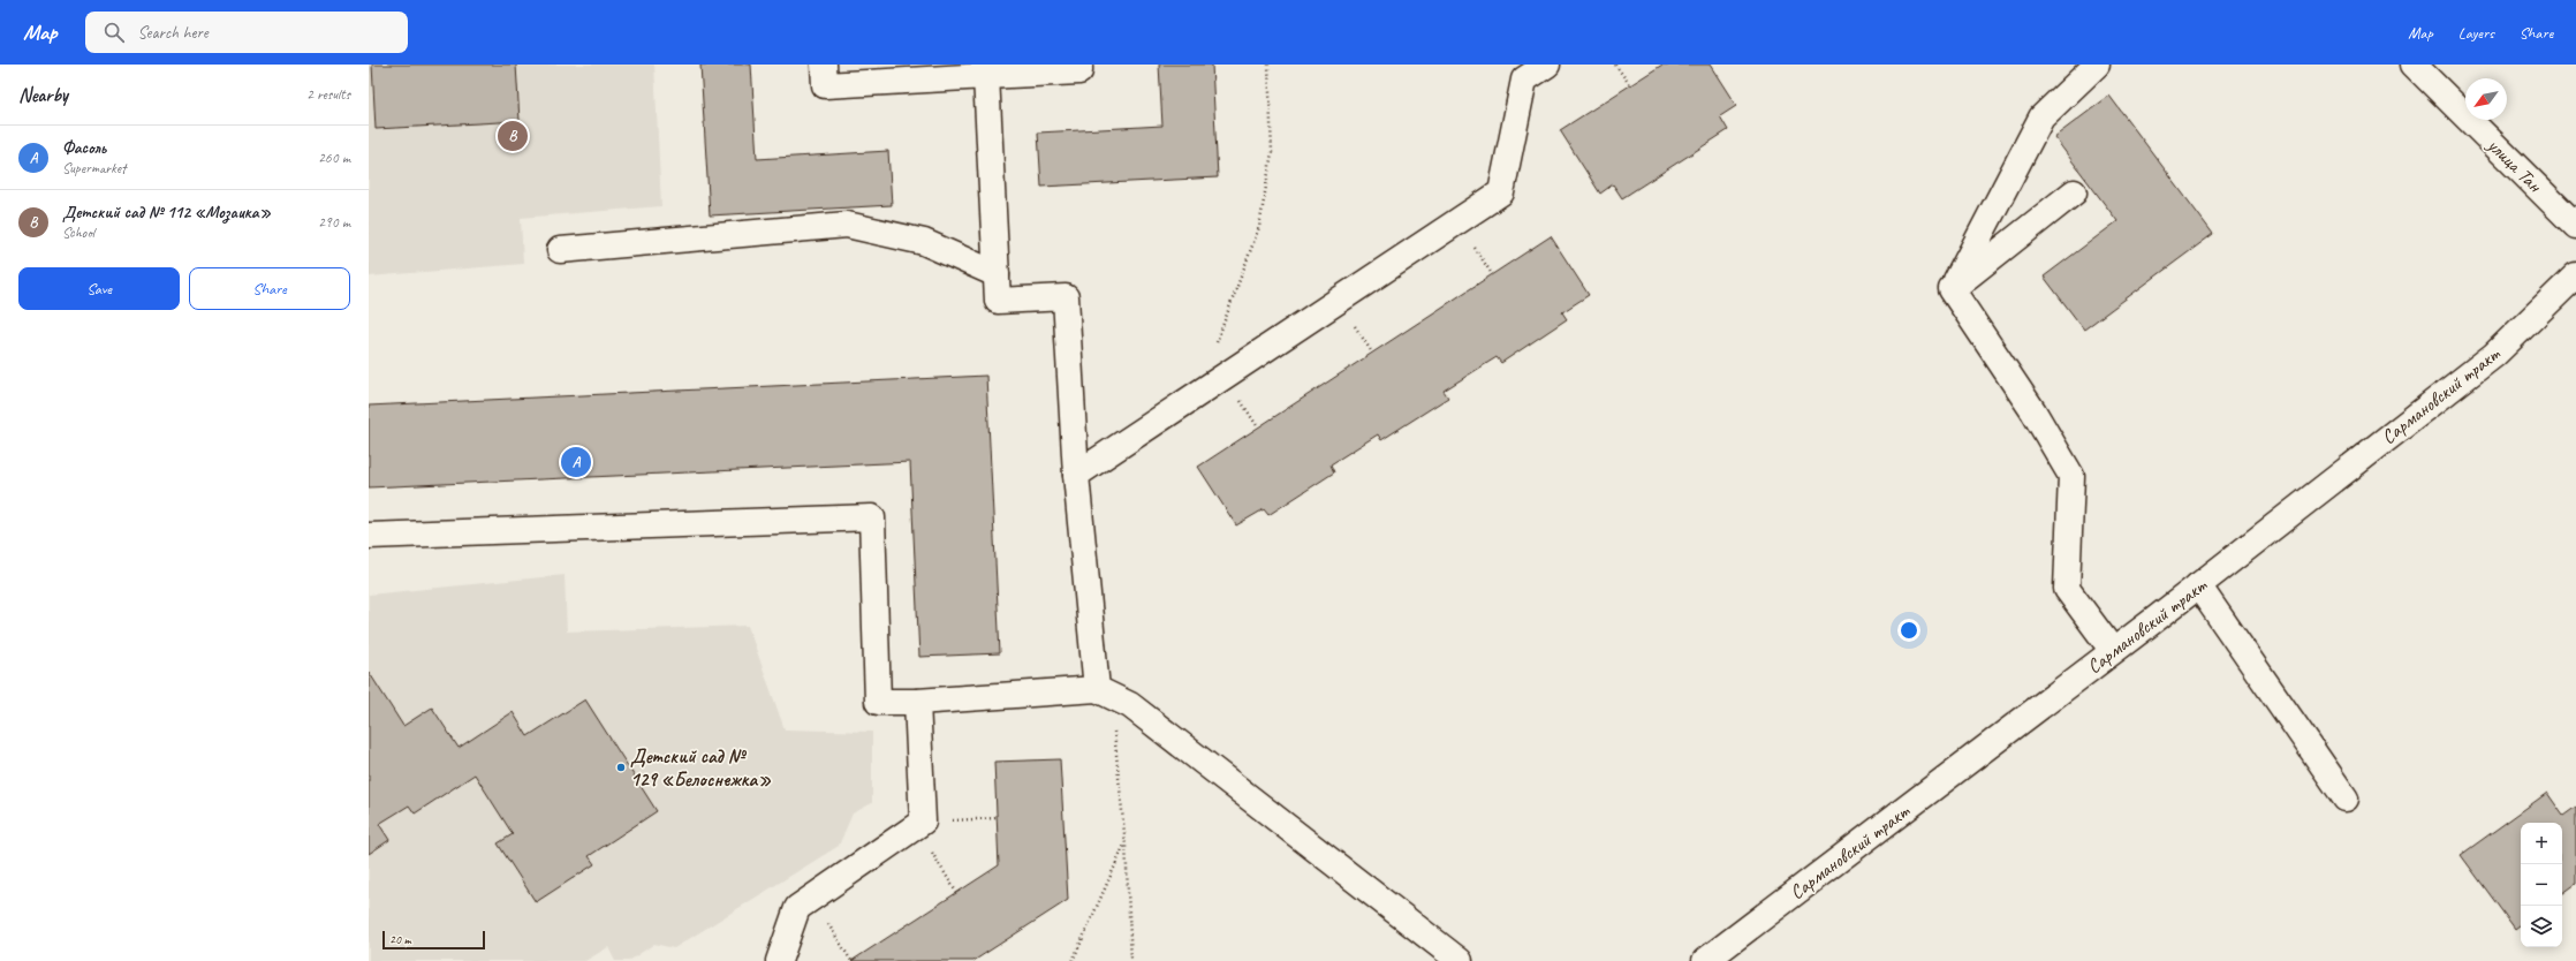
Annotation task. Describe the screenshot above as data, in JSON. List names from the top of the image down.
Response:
{
  "streets": {
    "main road": ["улица Тан", "Сармановский тракт"]
  },
  "places": ["Детский сад № 129 «Белоснежка»"],
  "scale_bar": "20 m",
  "north": "bottom left",
  "page": {
    "header": "Map",
    "search": "Search here",
    "nav": ["Map", "Layers", "Share"],
    "heading": ["Nearby", "2 results"],
    "pins": ["B", "A"],
    "list": [
      {
        "mark": "A",
        "name": "Фасоль",
        "note": "Supermarket",
        "value": "260 m"
      },
      {
        "mark": "B",
        "name": "Детский сад № 112 «Мозаика»",
        "note": "School",
        "value": "290 m"
      }
    ],
    "buttons": ["Save", "Share"],
    "map_buttons": ["+", "−"],
    "scale": "20 m"
  }
}
